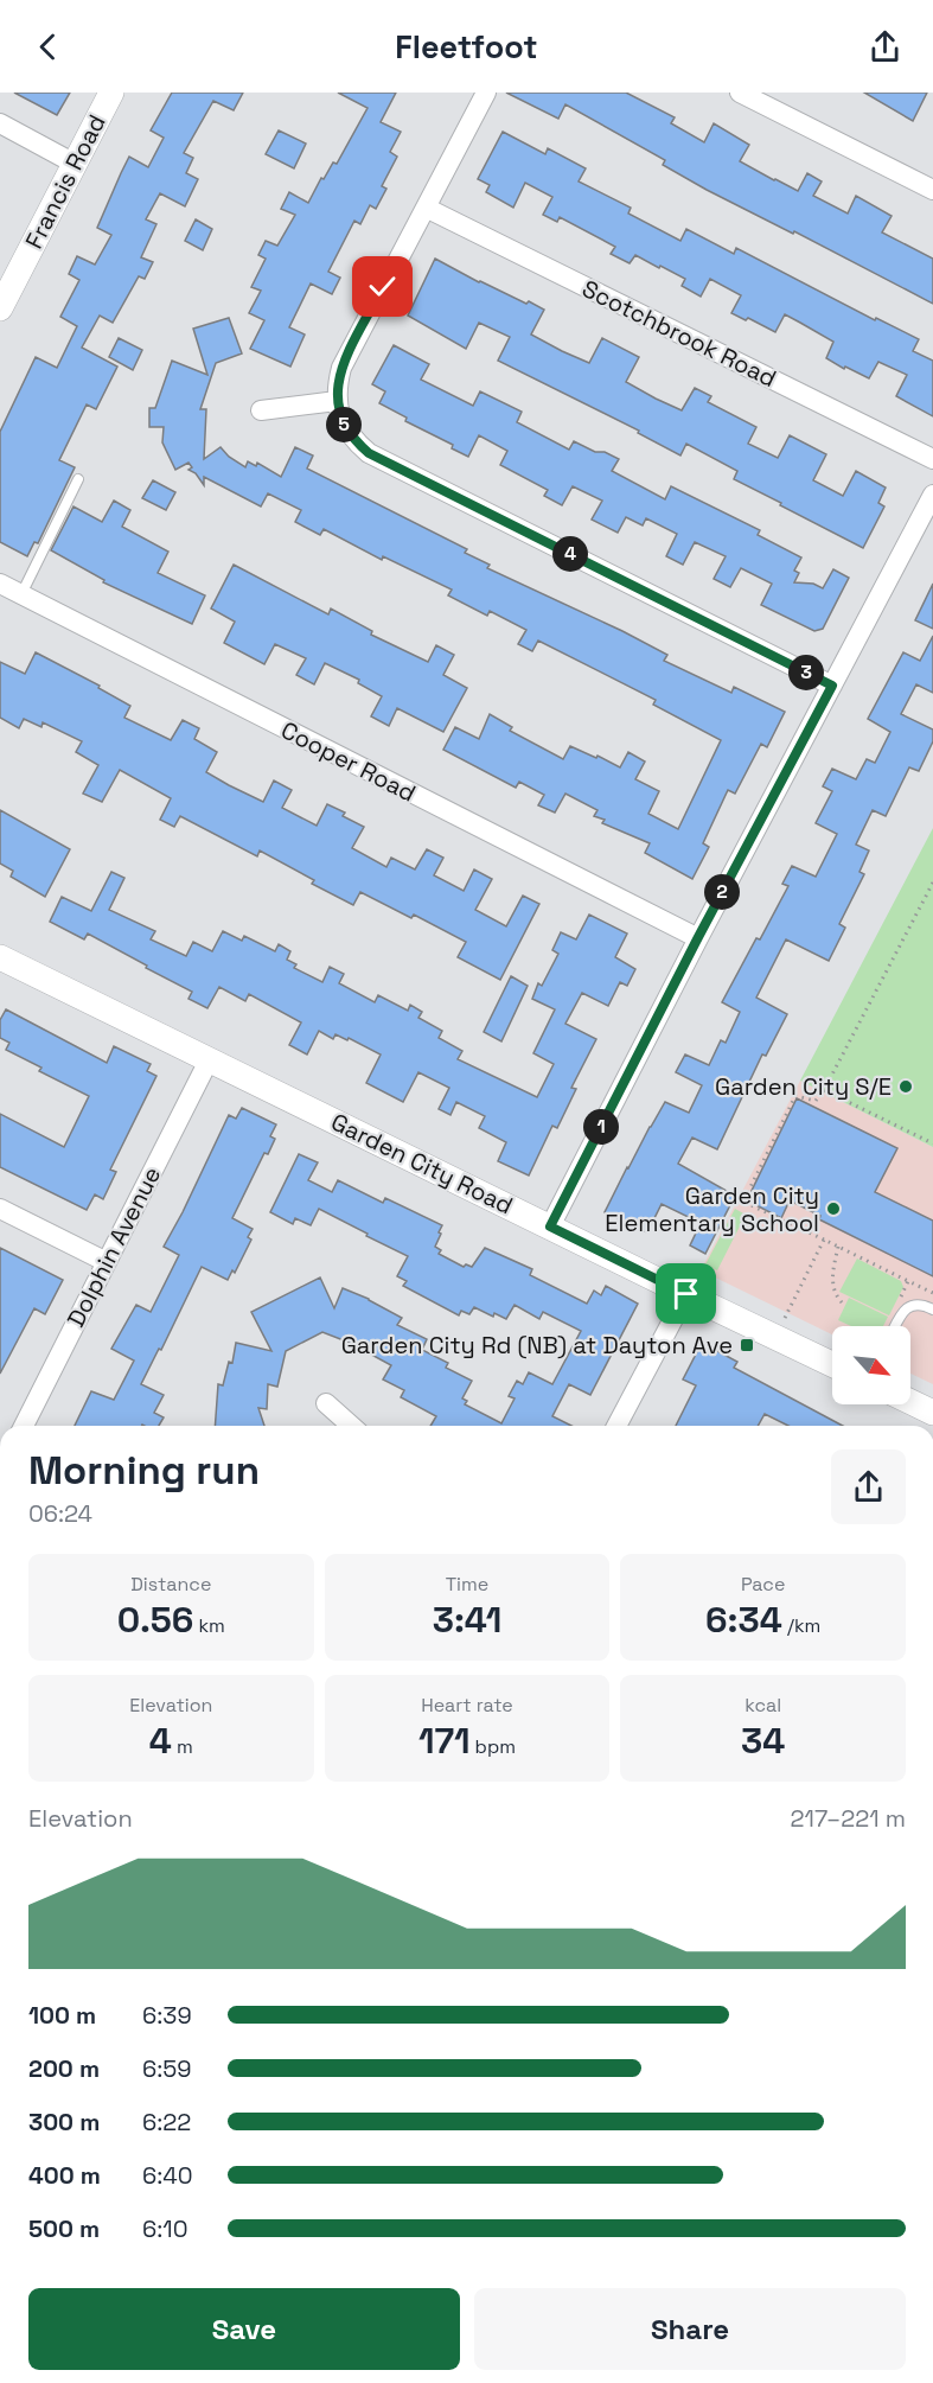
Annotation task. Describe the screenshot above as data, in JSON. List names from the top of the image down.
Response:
{
  "streets": {
    "street": [
      "Francis Road",
      "Scotchbrook Road",
      "Cooper Road",
      "Garden City Road",
      "Dolphin Avenue"
    ]
  },
  "crossings": [
    ["Garden City Road", "Dolphin Avenue"]
  ],
  "places": {
    "other": ["Garden City S/E", "Garden City Elementary School"],
    "transit": ["Garden City Rd (NB) at Dayton Ave"]
  },
  "north": "bottom right",
  "page": {
    "header": "Fleetfoot",
    "pins": [
      "5",
      "4",
      "3",
      "2",
      "1"
    ],
    "heading": ["Morning run", "06:24"],
    "stats": [
      ["Distance", "0.56 km"],
      ["Time", "3:41"],
      ["Pace", "6:34 /km"],
      ["Elevation", "4 m"],
      ["Heart rate", "171 bpm"],
      ["kcal", "34"]
    ],
    "chart": ["Elevation", "217–221 m"],
    "list": [
      {
        "name": "100 m",
        "note": "6:39"
      },
      {
        "name": "200 m",
        "note": "6:59"
      },
      {
        "name": "300 m",
        "note": "6:22"
      },
      {
        "name": "400 m",
        "note": "6:40"
      },
      {
        "name": "500 m",
        "note": "6:10"
      }
    ],
    "buttons": ["Save", "Share"]
  }
}
